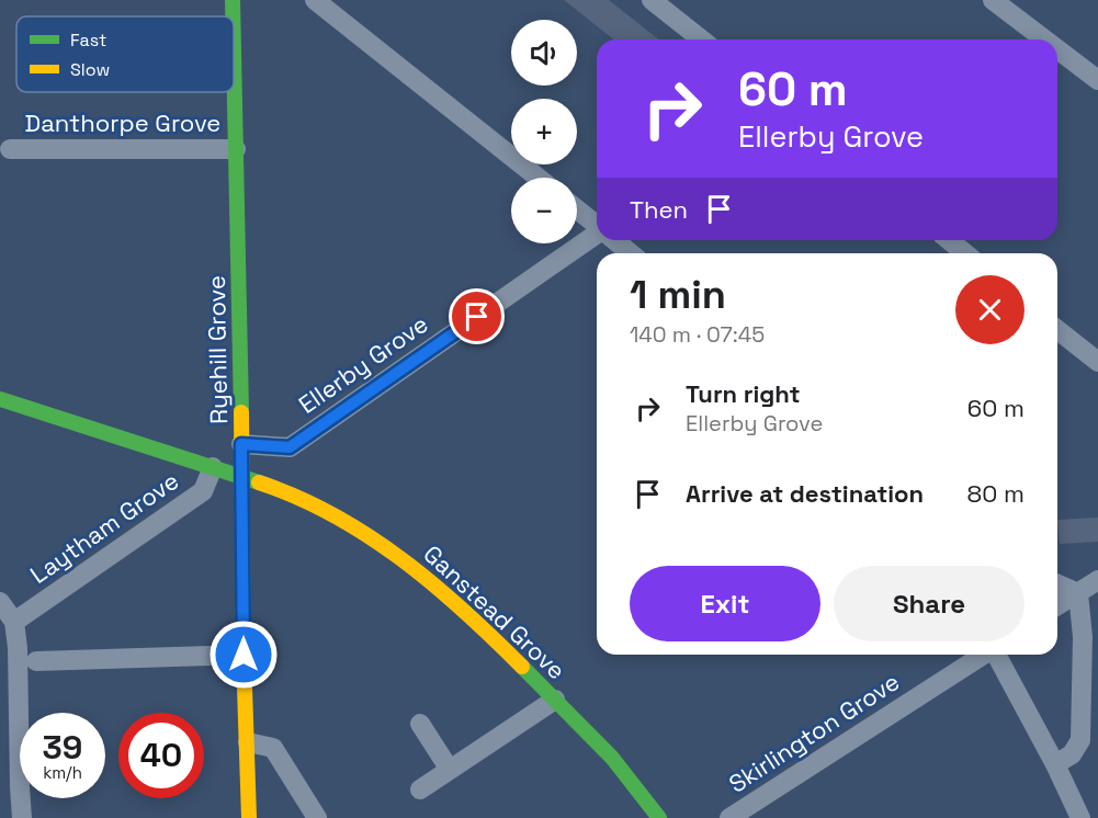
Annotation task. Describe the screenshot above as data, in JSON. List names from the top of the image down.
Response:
{
  "streets": {
    "street": [
      "Danthorpe Grove",
      "Ryehill Grove",
      "Ellerby Grove",
      "Laytham Grove",
      "Ganstead Grove",
      "Skirlington Grove"
    ]
  },
  "crossings": [
    ["Danthorpe Grove", "Ryehill Grove"],
    ["Ryehill Grove", "Ellerby Grove"],
    ["Ryehill Grove", "Ganstead Grove"],
    ["Laytham Grove", "Ganstead Grove"]
  ],
  "legend": ["Fast", "Slow"],
  "page": {
    "map_buttons": ["+", "−"],
    "turn": ["60 m", "Ellerby Grove"],
    "then": "Then",
    "heading": ["1 min", "140 m · 07:45"],
    "list": [
      {
        "name": "Turn right",
        "note": "Ellerby Grove",
        "value": "60 m"
      },
      {
        "name": "Arrive at destination",
        "value": "80 m"
      }
    ],
    "buttons": ["Exit", "Share"],
    "speed": "39 km/h",
    "limit": "40"
  }
}
